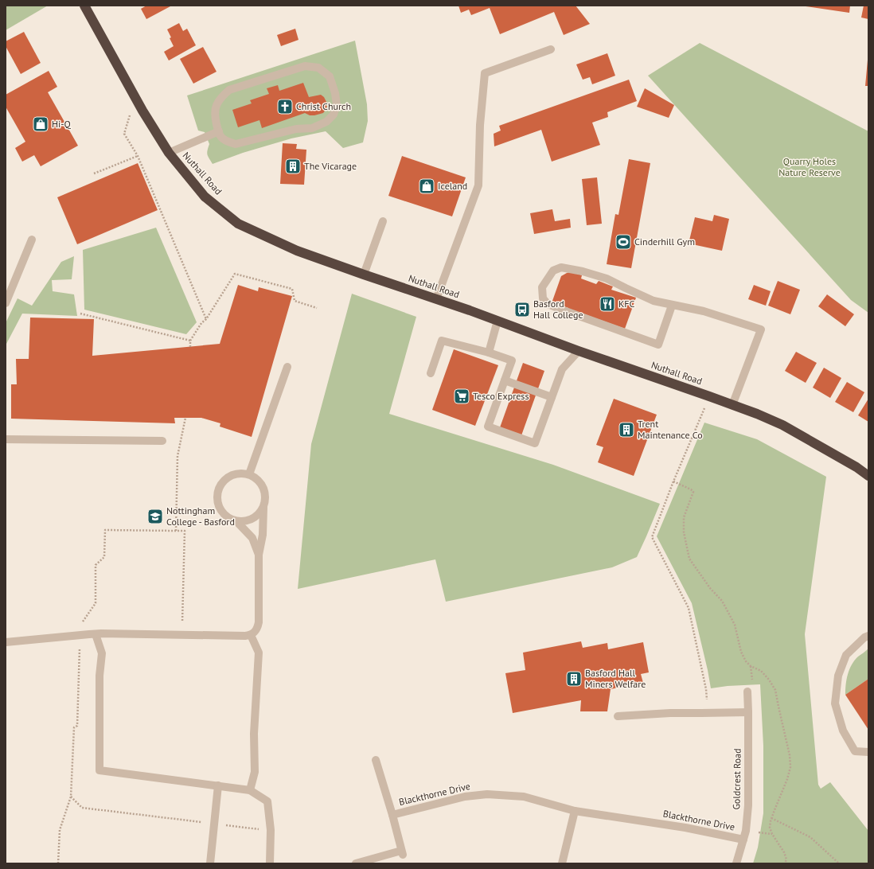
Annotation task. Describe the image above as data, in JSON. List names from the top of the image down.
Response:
{
  "streets": {
    "highway": ["Nuthall Road"],
    "street": ["Goldcrest Road", "Blackthorne Drive"]
  },
  "crossings": [
    ["Goldcrest Road", "Blackthorne Drive"]
  ],
  "parks": ["Quarry Holes Nature Reserve"],
  "places": {
    "church": ["Christ Church"],
    "shop": ["Hi-Q", "Iceland"],
    "building": ["The Vicarage", "Trent Maintenance Co", "Basford Hall Miners Welfare"],
    "sports": ["Cinderhill Gym"],
    "restaurant": ["KFC"],
    "bus stop": ["Basford Hall College"],
    "supermarket": ["Tesco Express"],
    "school or university": ["Nottingham College - Basford"]
  }
}
